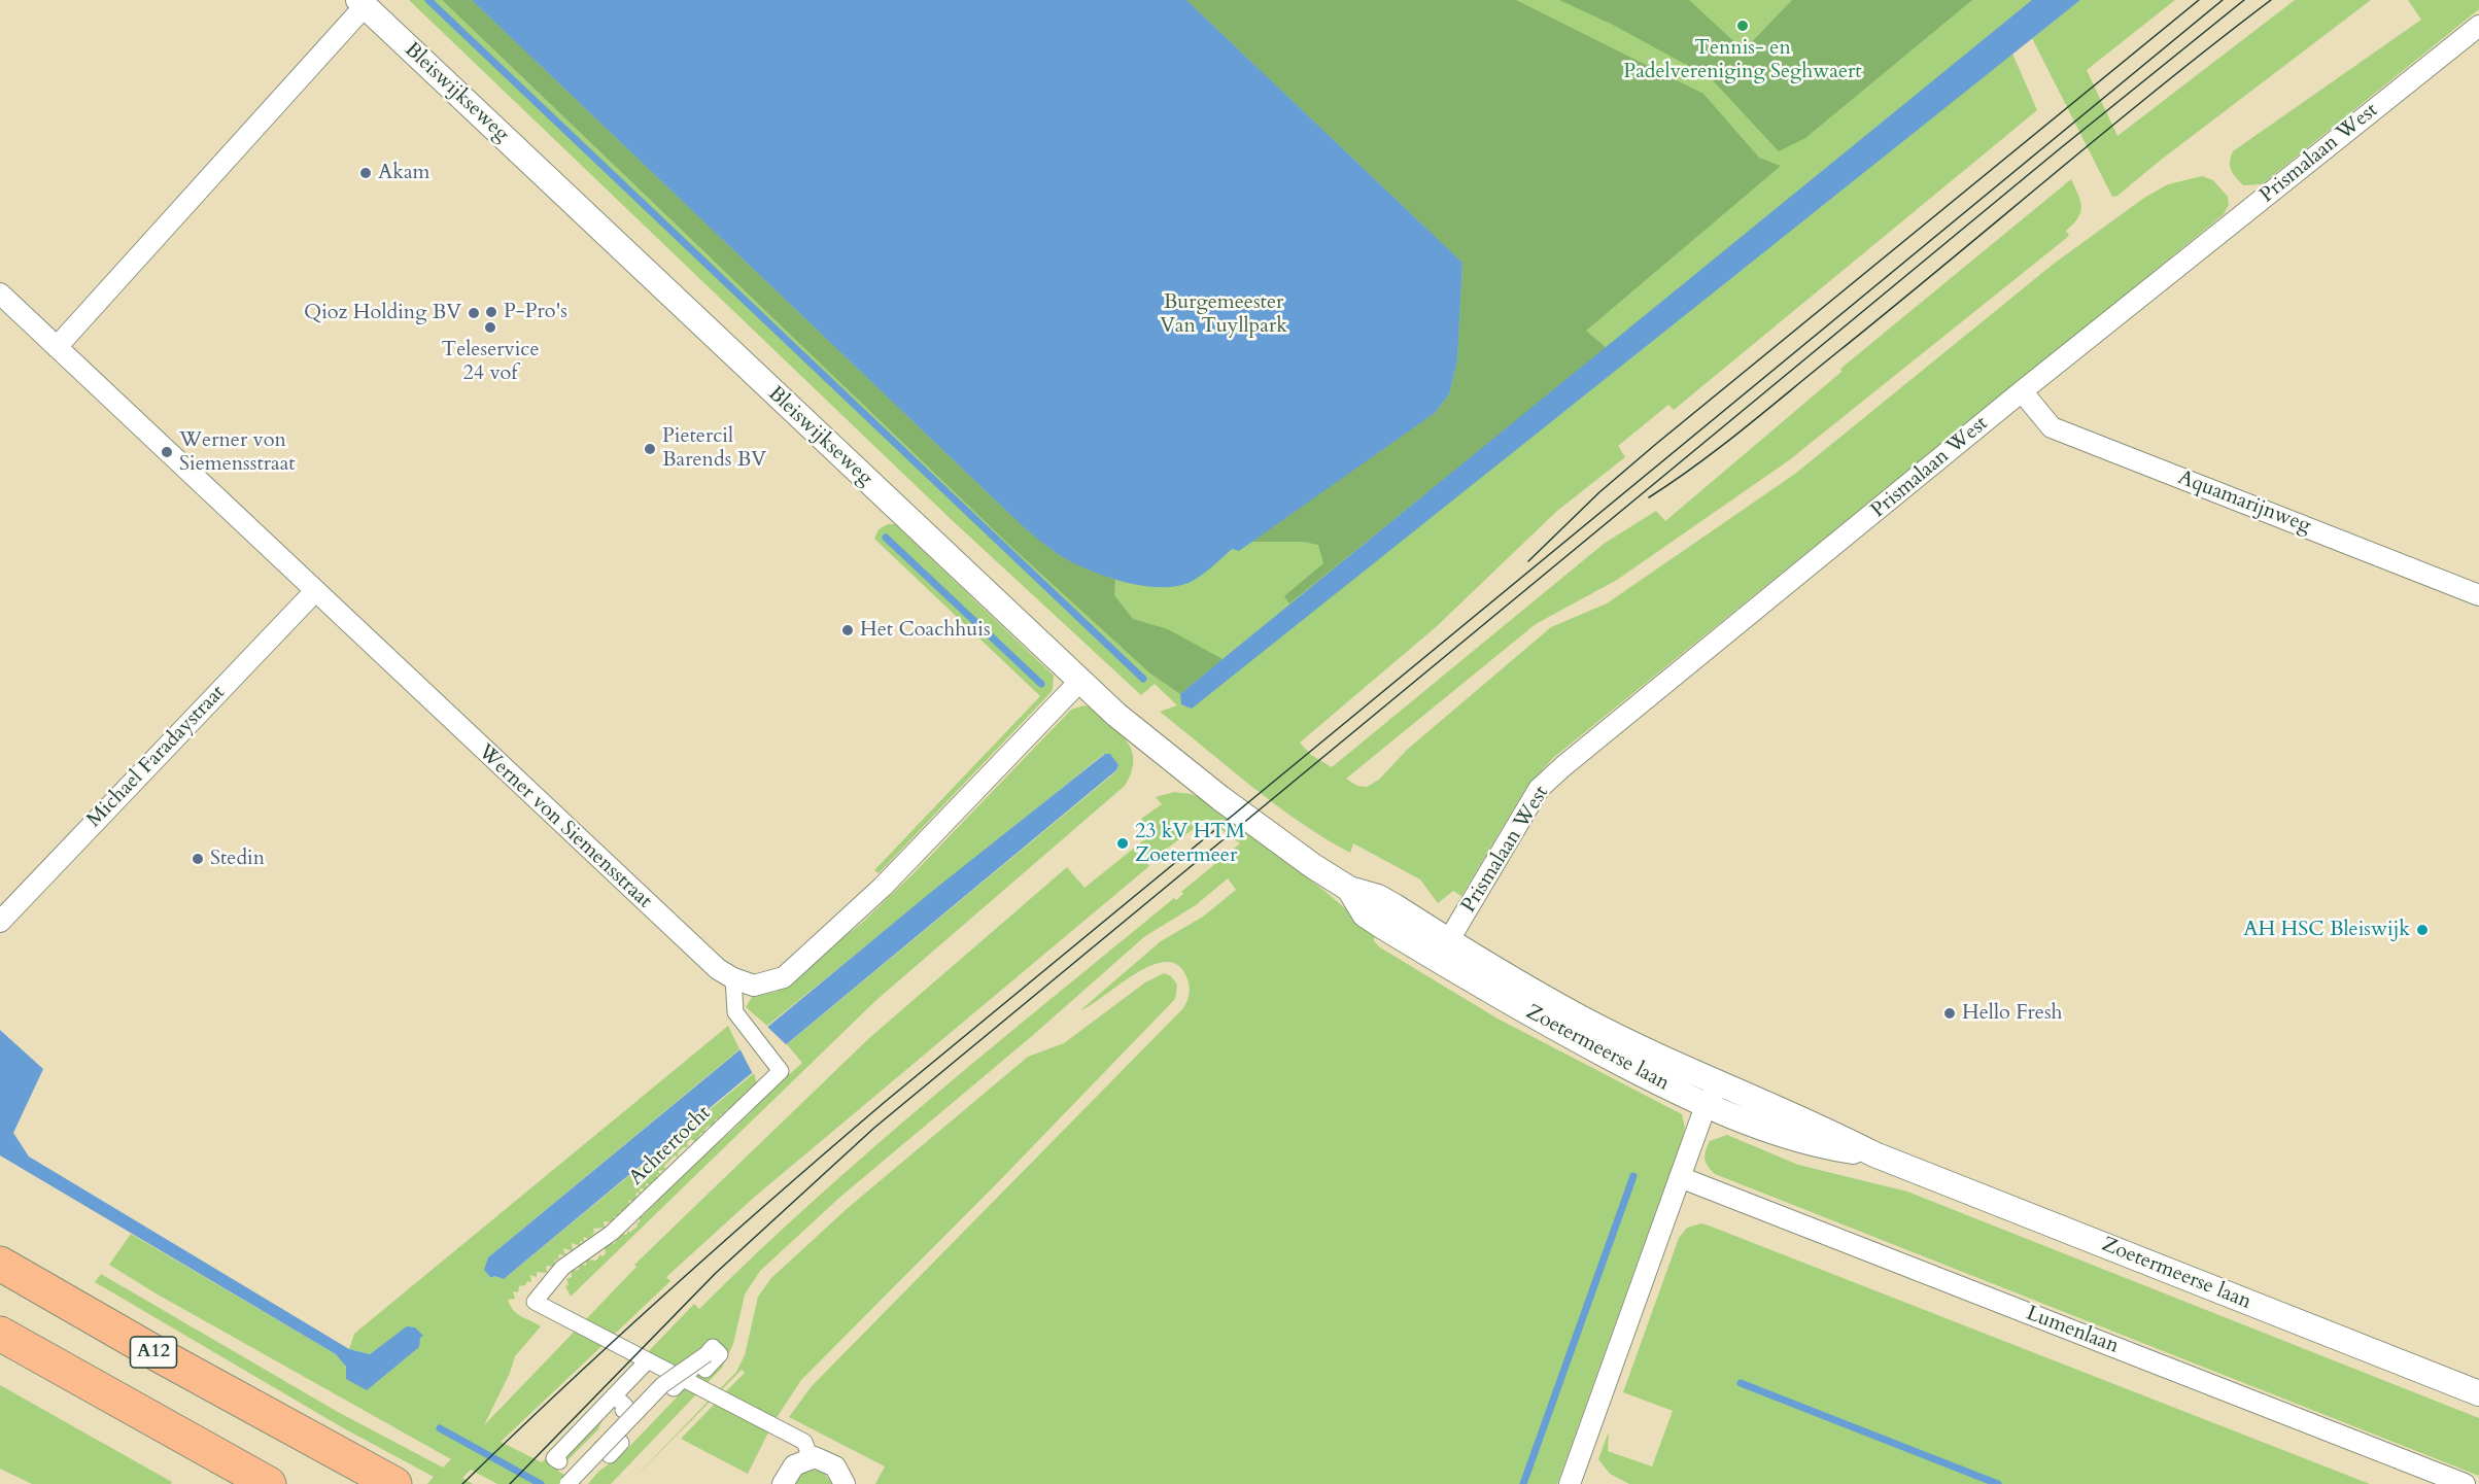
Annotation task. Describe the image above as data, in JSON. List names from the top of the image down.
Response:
{
  "streets": {
    "highway": ["A12"],
    "street": [
      "Bleiswijkseweg",
      "Prismalaan West",
      "Aquamarijnweg",
      "Michael Faradaystraat",
      "Werner von Siemensstraat",
      "Zoetermeerse laan",
      "Achtertocht",
      "Lumenlaan"
    ]
  },
  "crossings": [
    ["Bleiswijkseweg", "Werner von Siemensstraat"],
    ["Bleiswijkseweg", "Zoetermeerse laan"],
    ["Prismalaan West", "Aquamarijnweg"],
    ["Prismalaan West", "Zoetermeerse laan"],
    ["Michael Faradaystraat", "Werner von Siemensstraat"],
    ["Werner von Siemensstraat", "Achtertocht"]
  ],
  "parks": ["Burgemeester Van Tuyllpark"],
  "places": [
    "Tennis- en Padelvereniging Seghwaert",
    "Akam",
    "P-Pro's",
    "Qioz Holding BV",
    "Teleservice 24 vof",
    "Pietercil Barends BV",
    "Werner von Siemensstraat",
    "Het Coachhuis",
    "23 kV HTM Zoetermeer",
    "Stedin",
    "AH HSC Bleiswijk",
    "Hello Fresh"
  ]
}
